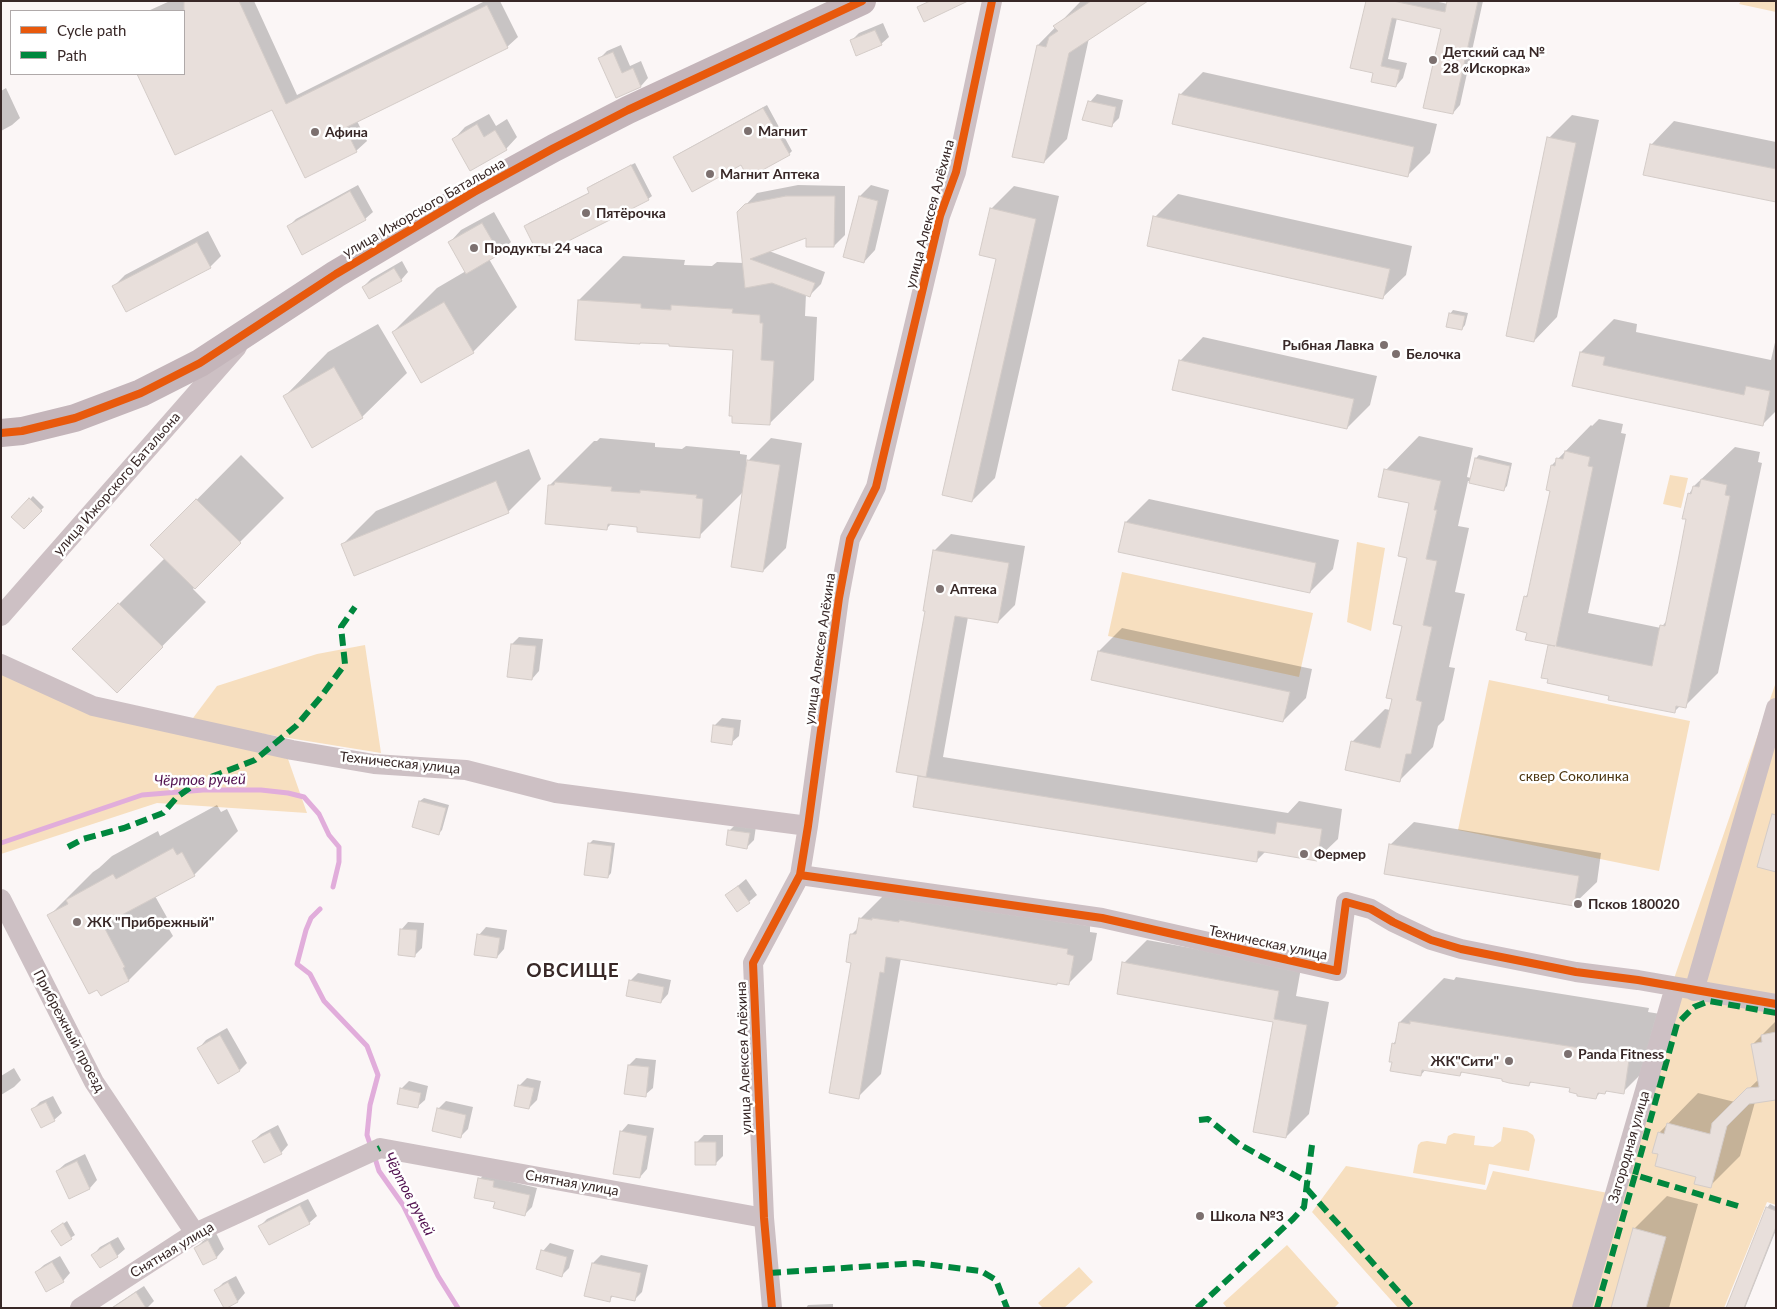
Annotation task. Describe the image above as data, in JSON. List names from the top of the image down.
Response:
{
  "streets": {
    "street": [
      "улица Ижорского Батальона",
      "улица Алексея Алёхина",
      "Техническая улица",
      "Прибрежный проезд",
      "Загородная улица",
      "Снятная улица"
    ]
  },
  "crossings": [
    ["улица Алексея Алёхина", "Техническая улица"],
    ["улица Алексея Алёхина", "Снятная улица"],
    ["Техническая улица", "Загородная улица"],
    ["Прибрежный проезд", "Снятная улица"]
  ],
  "districts": ["ОВСИЩЕ"],
  "water": ["Чёртов ручей"],
  "parks": ["сквер Соколинка"],
  "places": [
    "Детский сад № 28 «Искорка»",
    "Магнит",
    "Афина",
    "Магнит Аптека",
    "Пятёрочка",
    "Продукты 24 часа",
    "Рыбная Лавка",
    "Белочка",
    "Аптека",
    "Фермер",
    "Псков 180020",
    "ЖК \"Прибрежный\"",
    "Panda Fitness",
    "ЖК\"Сити\"",
    "Школа №3"
  ],
  "legend": ["Cycle path", "Path"]
}
